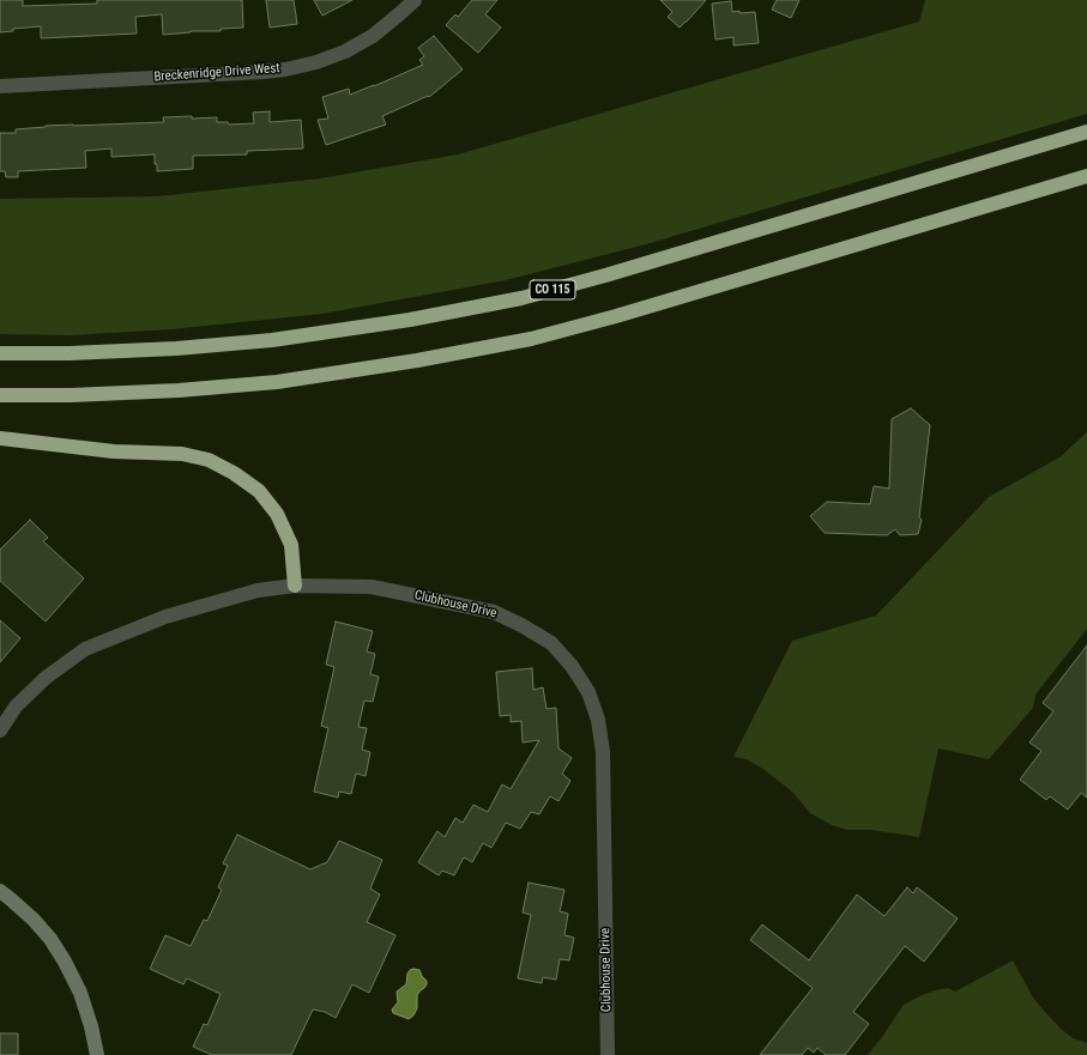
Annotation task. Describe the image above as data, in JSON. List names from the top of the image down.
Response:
{
  "streets": {
    "highway": ["CO 115"],
    "street": ["Breckenridge Drive West", "Clubhouse Drive"]
  }
}
